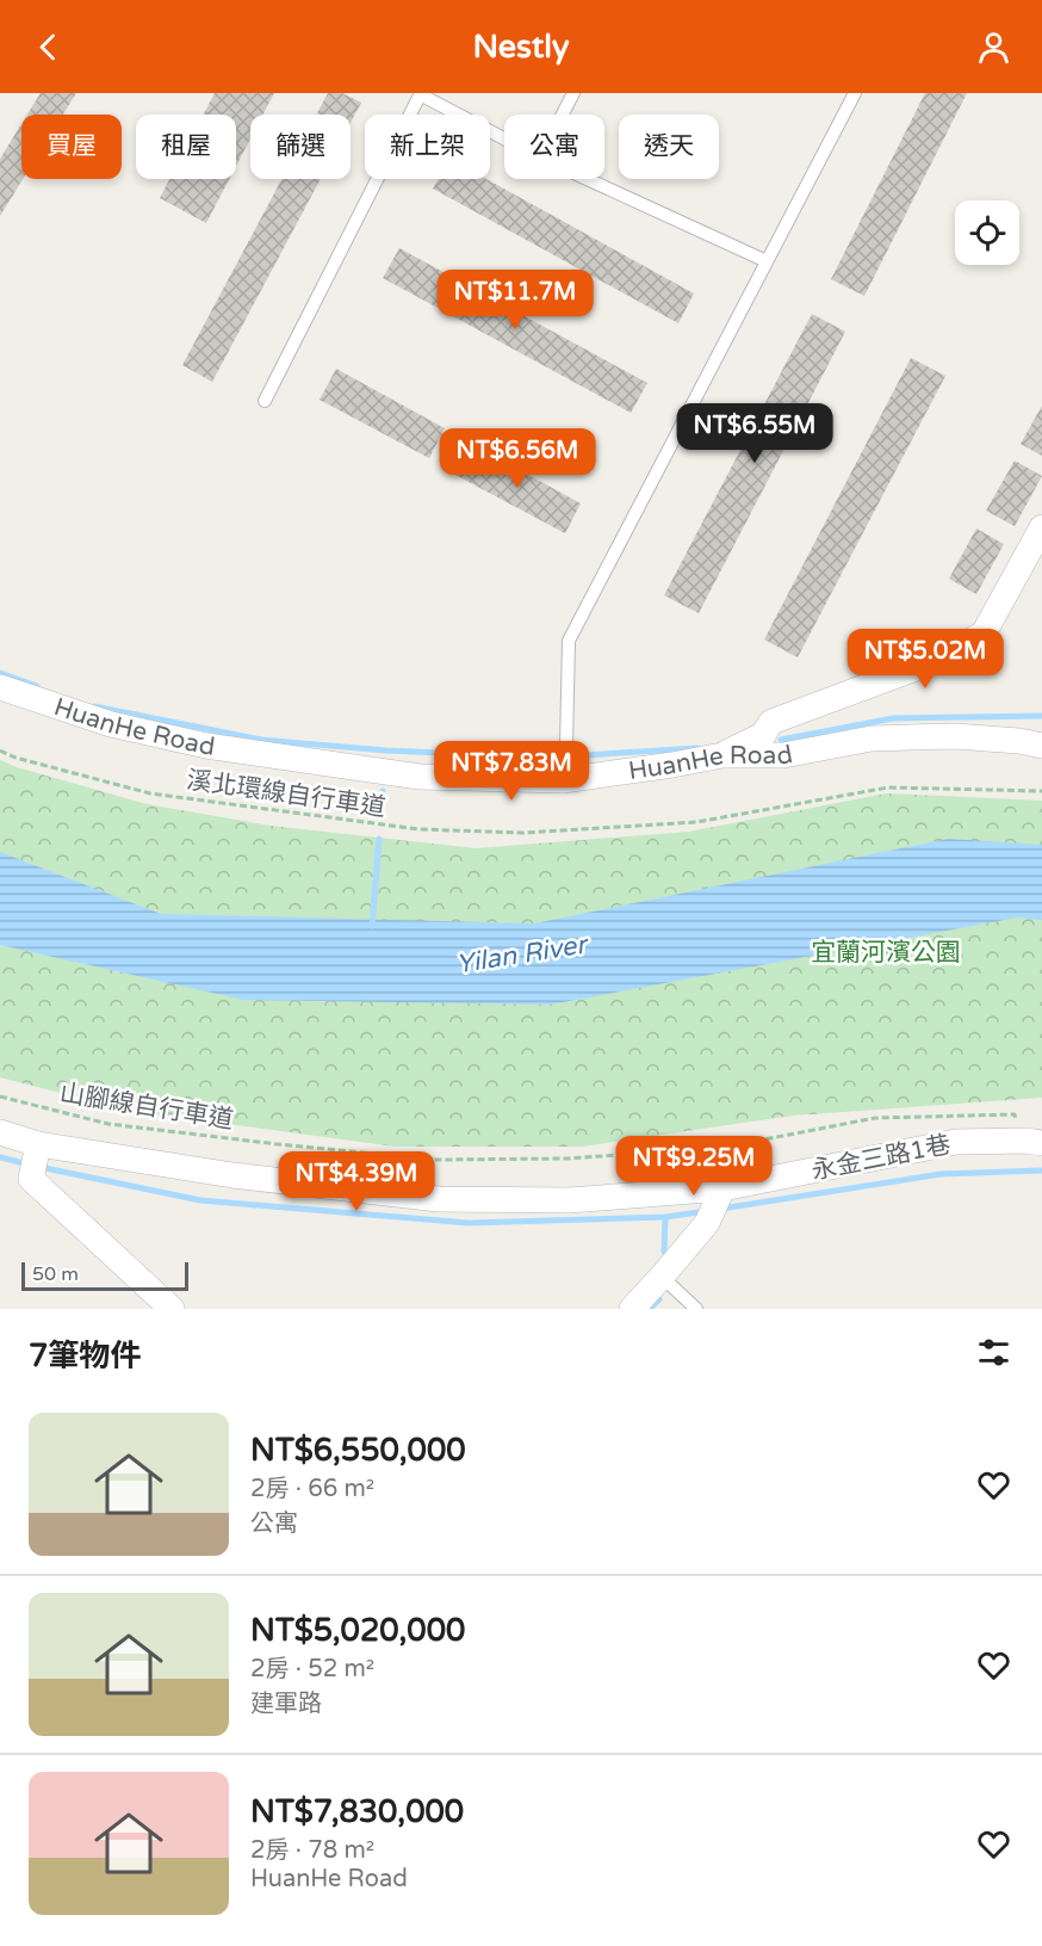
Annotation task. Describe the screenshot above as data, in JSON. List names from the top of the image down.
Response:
{
  "streets": {
    "street": ["HuanHe Road", "永金三路1巷"],
    "path": ["溪北環線自行車道", "山腳線自行車道"]
  },
  "water": ["Yilan River"],
  "parks": ["宜蘭河濱公園"],
  "scale_bar": "50 m",
  "page": {
    "header": "Nestly",
    "chip": [
      "買屋",
      "租屋",
      "篩選",
      "新上架",
      "公寓",
      "透天"
    ],
    "price": [
      "NT$11.7M",
      "NT$6.55M",
      "NT$6.56M",
      "NT$5.02M",
      "NT$7.83M",
      "NT$9.25M",
      "NT$4.39M"
    ],
    "scale": "50 m",
    "heading": "7筆物件",
    "list": [
      {
        "name": "NT$6,550,000",
        "note": "2房 · 66 m² · 公寓"
      },
      {
        "name": "NT$5,020,000",
        "note": "2房 · 52 m² · 建軍路"
      },
      {
        "name": "NT$7,830,000",
        "note": "2房 · 78 m² · HuanHe Road"
      }
    ]
  }
}
